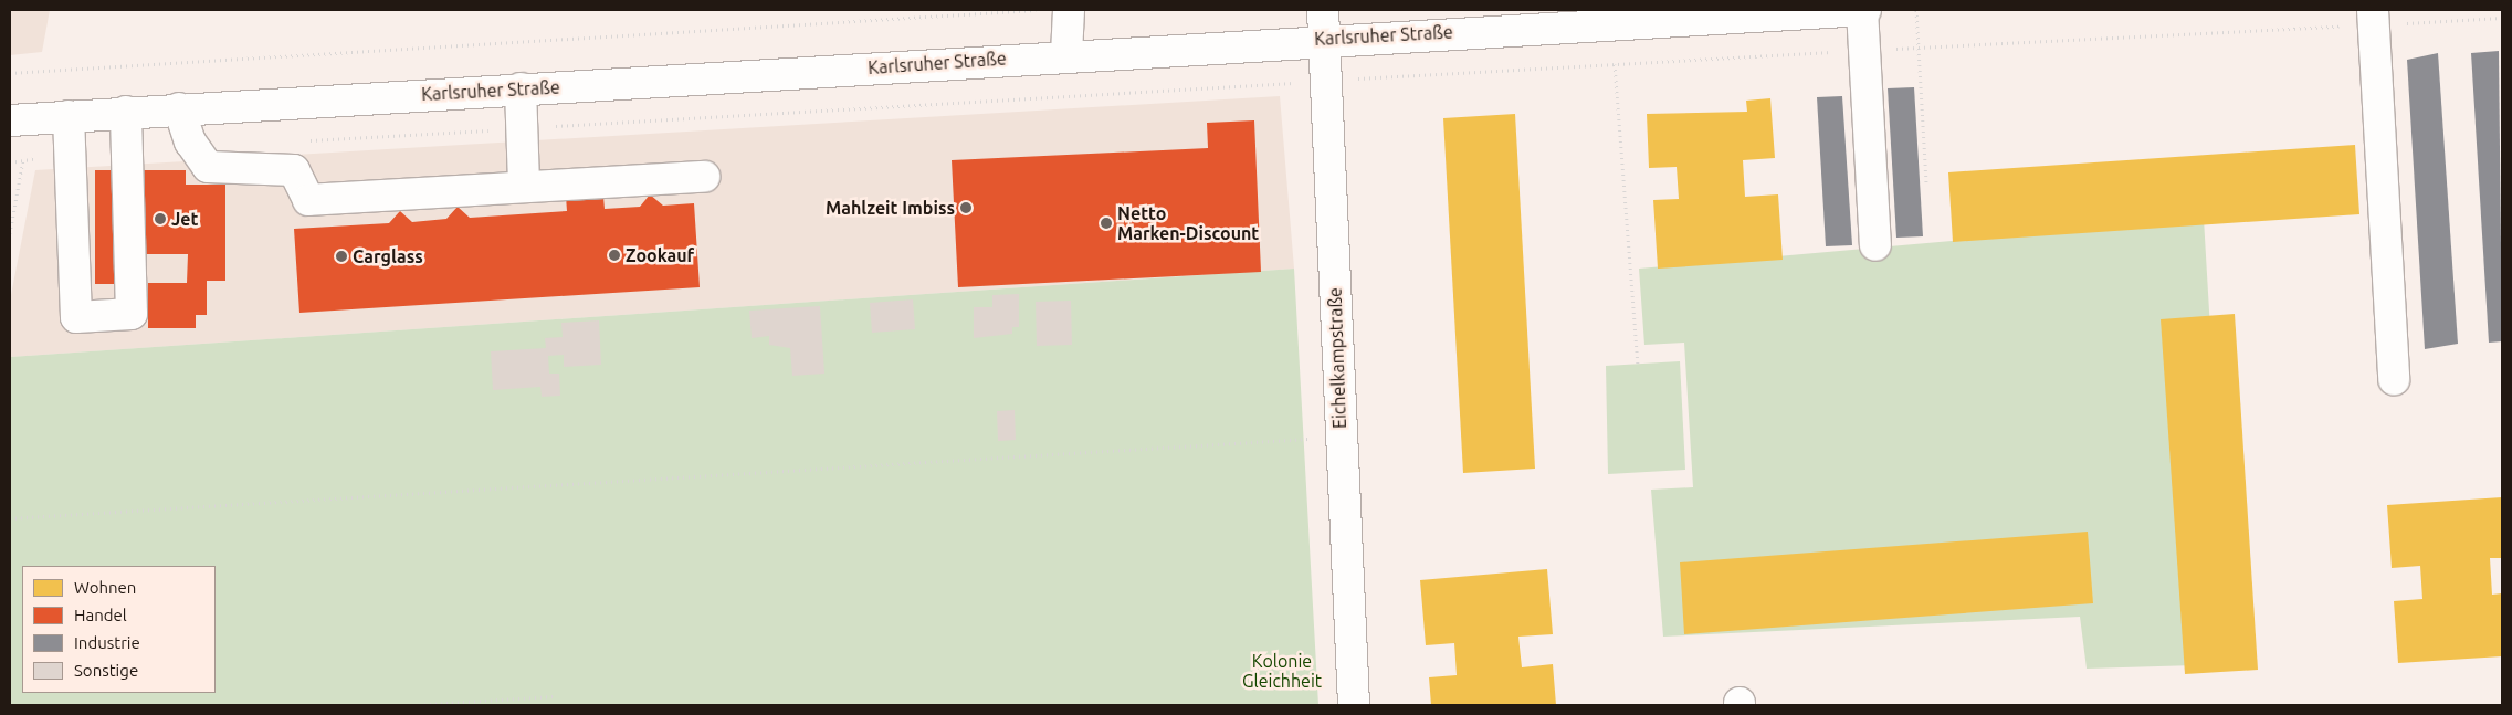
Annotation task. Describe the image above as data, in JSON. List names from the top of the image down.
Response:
{
  "streets": {
    "street": ["Karlsruher Straße", "Eichelkampstraße"]
  },
  "crossings": [
    ["Karlsruher Straße", "Eichelkampstraße"]
  ],
  "parks": ["Kolonie Gleichheit"],
  "places": [
    "Mahlzeit Imbiss",
    "Jet",
    "Netto Marken-Discount",
    "Zookauf",
    "Carglass"
  ],
  "legend": [
    "Wohnen",
    "Handel",
    "Industrie",
    "Sonstige"
  ]
}
